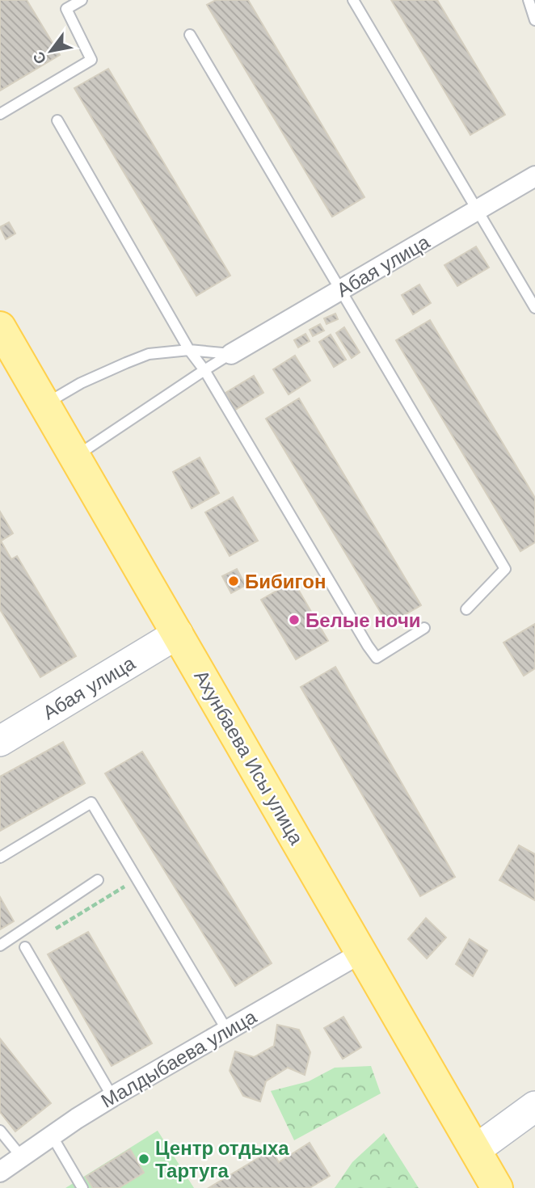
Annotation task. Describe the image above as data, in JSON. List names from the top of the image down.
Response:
{
  "streets": {
    "main road": ["Ахунбаева Исы улица"],
    "street": ["Абая улица", "Малдыбаева улица"]
  },
  "crossings": [
    ["Абая улица", "Ахунбаева Исы улица"],
    ["Ахунбаева Исы улица", "Малдыбаева улица"]
  ],
  "places": ["Бибигон", "Белые ночи", "Центр отдыха Тартуга"],
  "north": "bottom left"
}
